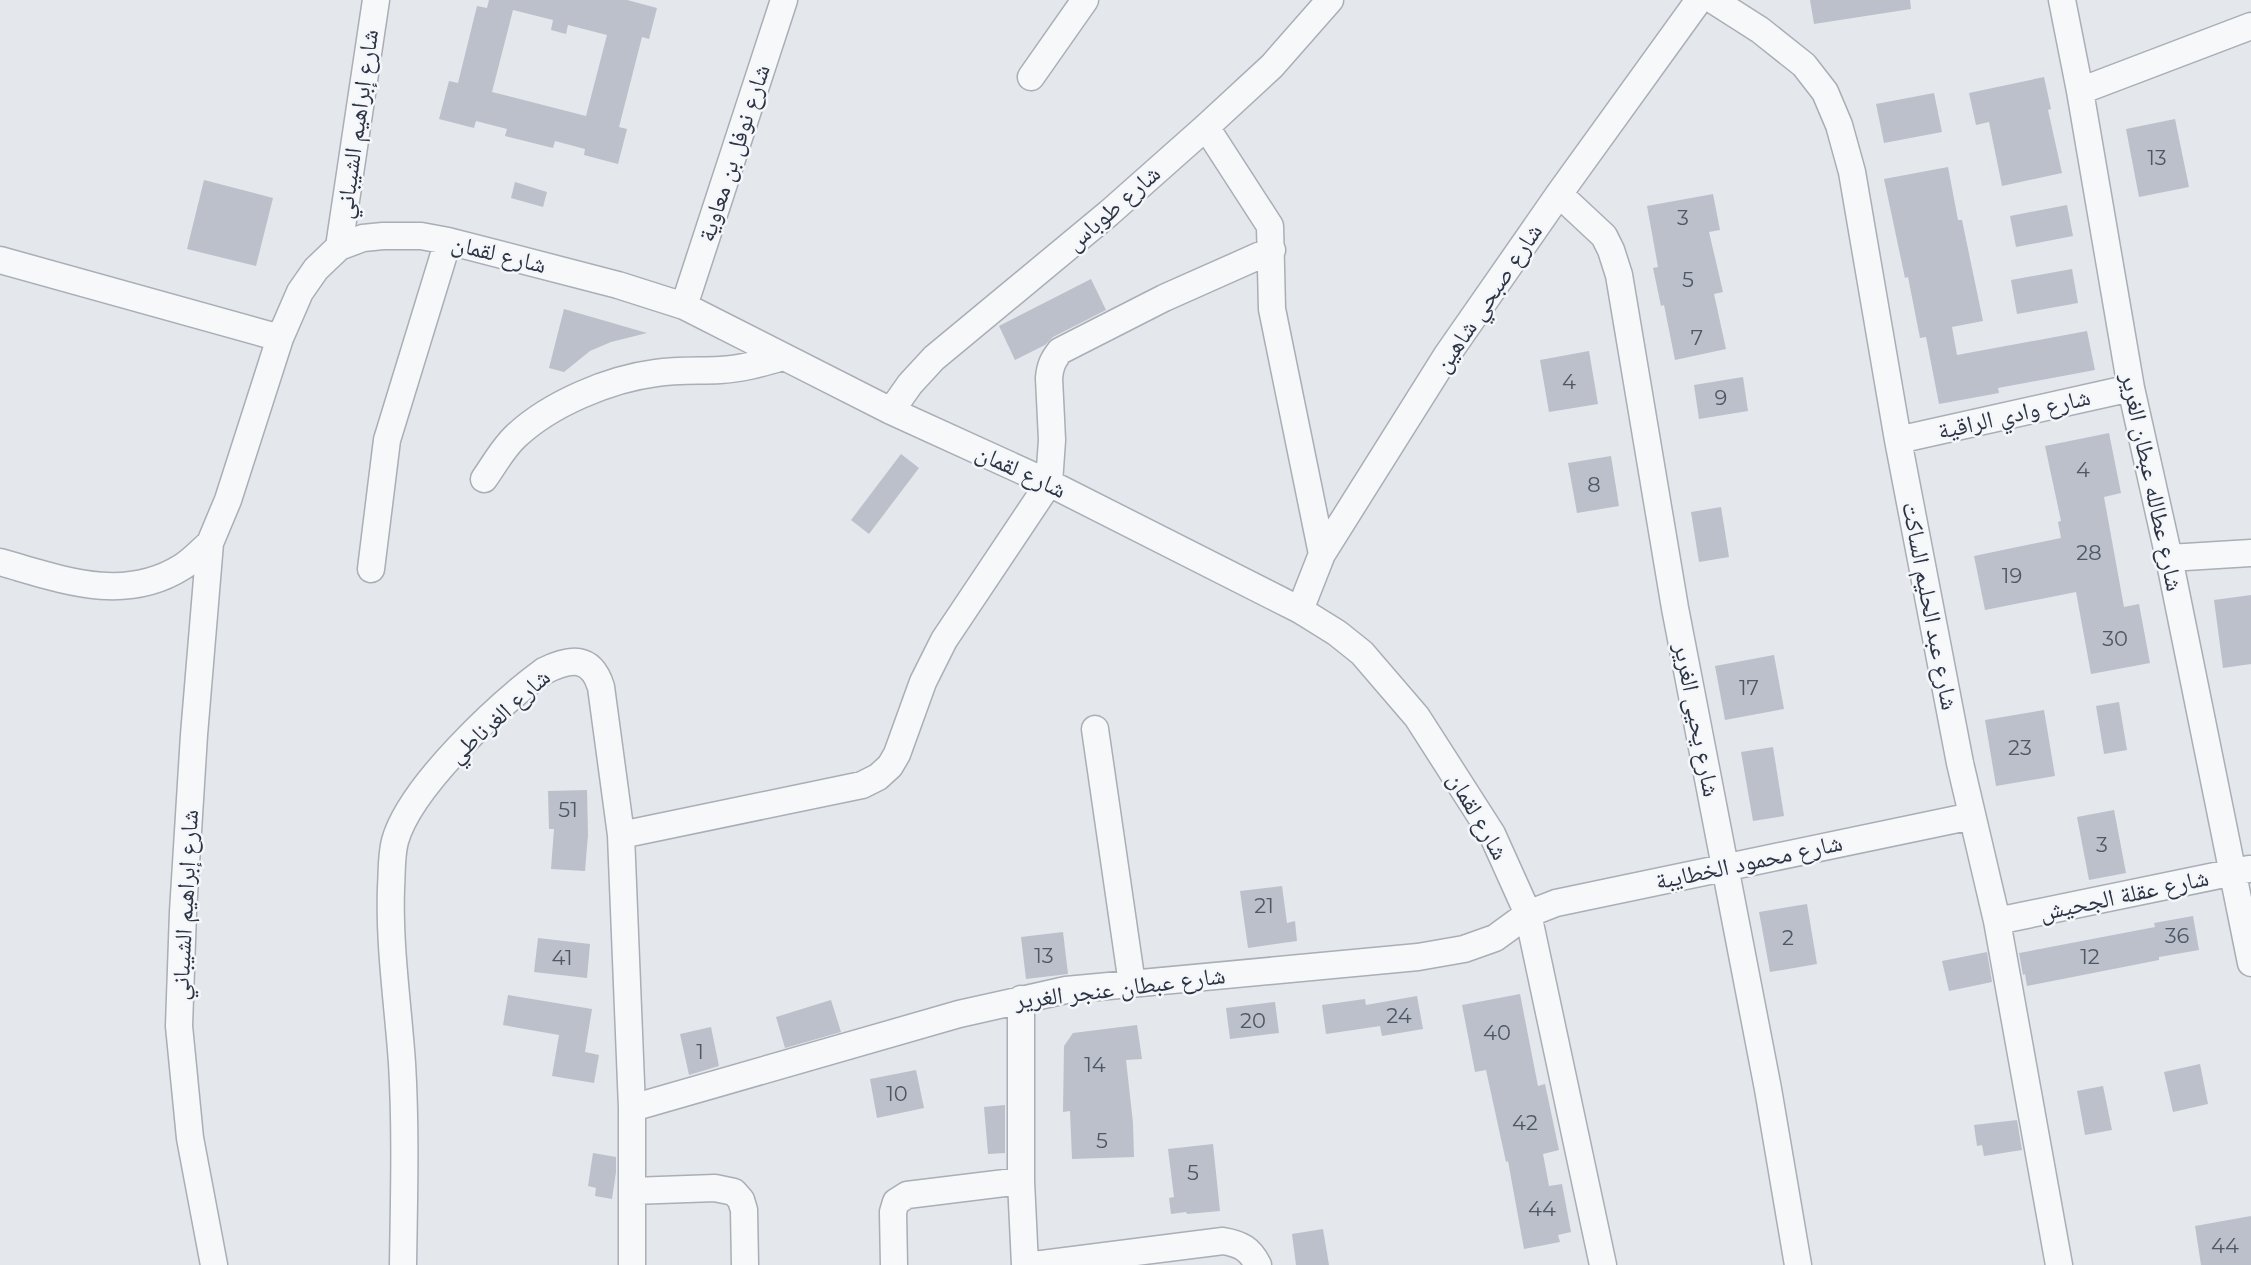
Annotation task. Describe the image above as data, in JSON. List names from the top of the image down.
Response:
{
  "streets": {
    "street": [
      "شارع إبراهيم الشيباني",
      "شارع نوفل بن معاوية",
      "شارع طوباس",
      "شارع لقمان",
      "شارع صبحي شاهين",
      "شارع وادي الراقية",
      "شارع عطالله عبطان الغرير",
      "شارع عبد الحليم الساكت",
      "شارع الغرناطي",
      "شارع يحيى الغرير",
      "شارع محمود الخطايبة",
      "شارع عقلة الجحيش",
      "شارع عبطان عنجر الغرير"
    ]
  },
  "crossings": [
    ["شارع إبراهيم الشيباني", "شارع لقمان"],
    ["شارع نوفل بن معاوية", "شارع لقمان"],
    ["شارع طوباس", "شارع لقمان"],
    ["شارع لقمان", "شارع صبحي شاهين"],
    ["شارع لقمان", "شارع محمود الخطايبة"],
    ["شارع لقمان", "شارع عبطان عنجر الغرير"],
    ["شارع صبحي شاهين", "شارع يحيى الغرير"],
    ["شارع وادي الراقية", "شارع عطالله عبطان الغرير"],
    ["شارع وادي الراقية", "شارع عبد الحليم الساكت"],
    ["شارع عطالله عبطان الغرير", "شارع عقلة الجحيش"],
    ["شارع عبد الحليم الساكت", "شارع محمود الخطايبة"],
    ["شارع عبد الحليم الساكت", "شارع عقلة الجحيش"],
    ["شارع الغرناطي", "شارع عبطان عنجر الغرير"],
    ["شارع يحيى الغرير", "شارع محمود الخطايبة"],
    ["شارع محمود الخطايبة", "شارع عبطان عنجر الغرير"]
  ],
  "house_numbers": [
    "13",
    "3",
    "5",
    "7",
    "4",
    "9",
    "4",
    "8",
    "28",
    "19",
    "30",
    "17",
    "23",
    "51",
    "3",
    "21",
    "36",
    "2",
    "13",
    "12",
    "41",
    "24",
    "20",
    "40",
    "1",
    "14",
    "10",
    "42",
    "5",
    "5",
    "44",
    "44"
  ]
}
